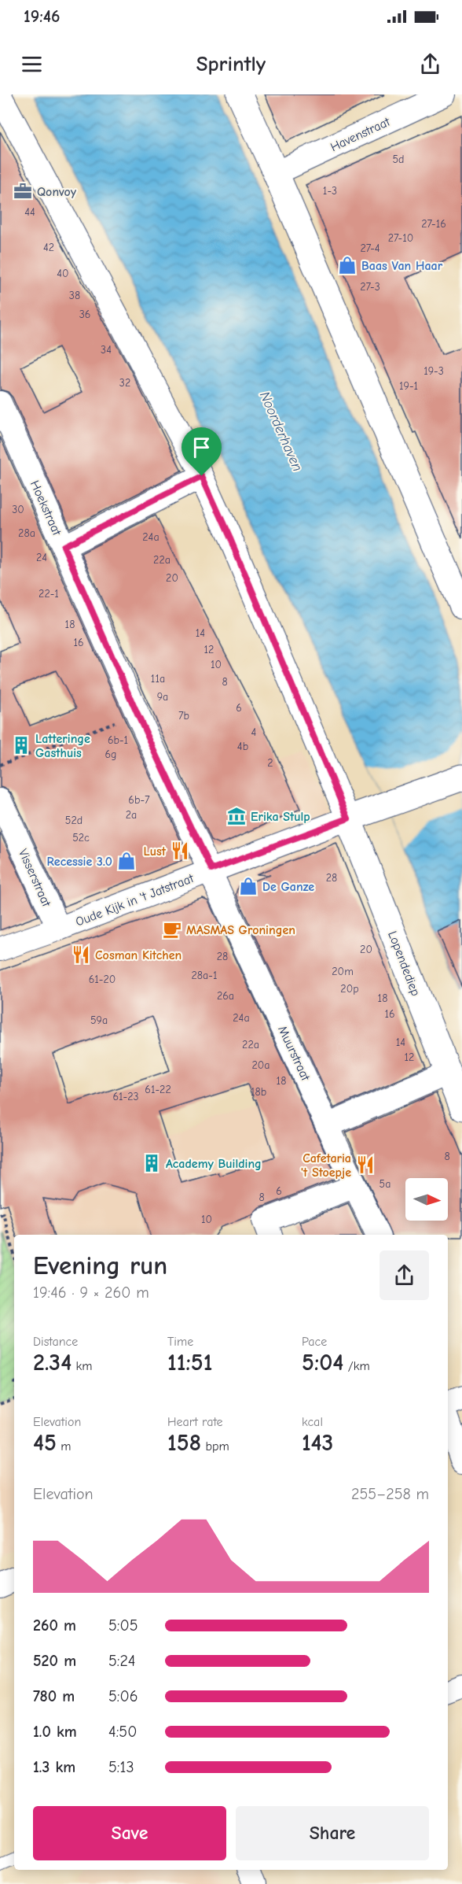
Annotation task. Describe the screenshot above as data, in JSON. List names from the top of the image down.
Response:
{
  "streets": {
    "street": [
      "Havenstraat",
      "Hoekstraat",
      "Visserstraat",
      "Oude Kijk in 't Jatstraat",
      "Lopendediep",
      "Muurstraat"
    ]
  },
  "crossings": [
    ["Hoekstraat", "Oude Kijk in 't Jatstraat"],
    ["Hoekstraat", "Muurstraat"],
    ["Visserstraat", "Oude Kijk in 't Jatstraat"],
    ["Oude Kijk in 't Jatstraat", "Lopendediep"],
    ["Oude Kijk in 't Jatstraat", "Muurstraat"]
  ],
  "water": ["Noorderhaven"],
  "places": {
    "office": ["Qonvoy"],
    "shop": ["Baas Van Haar", "Recessie 3.0", "De Ganze"],
    "building": ["Latteringe Gasthuis", "Academy Building"],
    "museum": ["Erika Stulp"],
    "restaurant": ["Lust", "Cosman Kitchen", "Cafetaria 't Stoepje"],
    "cafe": ["MASMAS Groningen"]
  },
  "house_numbers": [
    "5d",
    "1-3",
    "44",
    "27-16",
    "27-10",
    "42",
    "27-4",
    "40",
    "27-3",
    "38",
    "36",
    "34",
    "19-3",
    "32",
    "19-1",
    "30",
    "28a",
    "24a",
    "24",
    "22a",
    "20",
    "22-1",
    "18",
    "14",
    "16",
    "12",
    "10",
    "11a",
    "8",
    "9a",
    "6",
    "7b",
    "4",
    "6b-1",
    "4b",
    "6g",
    "2",
    "6b-7",
    "2a",
    "52d",
    "52c",
    "28",
    "20",
    "28",
    "20m",
    "28a-1",
    "61-20",
    "20p",
    "26a",
    "18",
    "16",
    "24a",
    "59a",
    "14",
    "22a",
    "12",
    "20a",
    "18",
    "61-22",
    "18b",
    "61-23",
    "8",
    "5a",
    "6",
    "8",
    "10"
  ],
  "north": "right",
  "page": {
    "status": "19:46",
    "header": "Sprintly",
    "heading": ["Evening run", "19:46 · 9 × 260 m"],
    "stats": [
      ["Distance", "2.34 km"],
      ["Time", "11:51"],
      ["Pace", "5:04 /km"],
      ["Elevation", "45 m"],
      ["Heart rate", "158 bpm"],
      ["kcal", "143"]
    ],
    "chart": ["Elevation", "255–258 m"],
    "list": [
      {
        "name": "260 m",
        "note": "5:05"
      },
      {
        "name": "520 m",
        "note": "5:24"
      },
      {
        "name": "780 m",
        "note": "5:06"
      },
      {
        "name": "1.0 km",
        "note": "4:50"
      },
      {
        "name": "1.3 km",
        "note": "5:13"
      }
    ],
    "buttons": ["Save", "Share"]
  }
}
